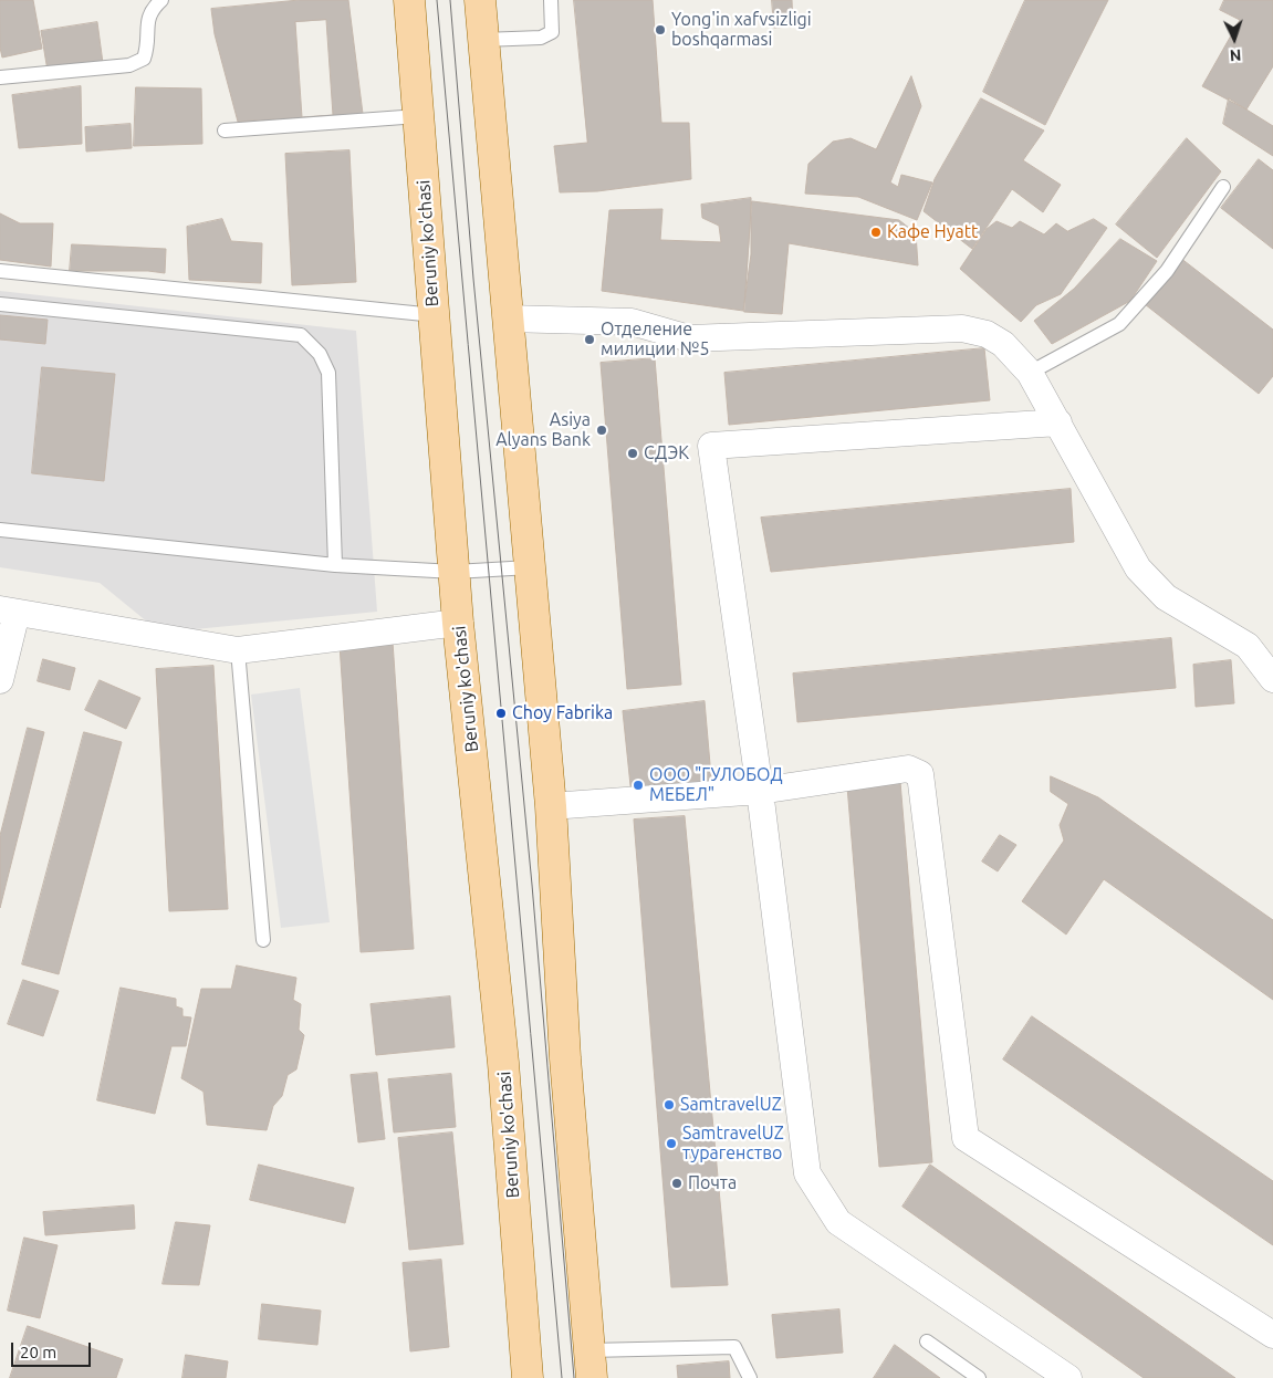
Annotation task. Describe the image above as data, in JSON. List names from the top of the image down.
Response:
{
  "streets": {
    "main road": ["Beruniy ko'chasi"]
  },
  "places": [
    "Yong'in xafvsizligi boshqarmasi",
    "Кафе Hyatt",
    "Отделение милиции №5",
    "Asiya Alyans Bank",
    "СДЭК",
    "Choy Fabrika",
    "ООО \"ГУЛОБОД МЕБЕЛ\"",
    "SamtravelUZ",
    "SamtravelUZ турагенство",
    "Почта"
  ],
  "scale_bar": "20 m",
  "north": "bottom"
}
